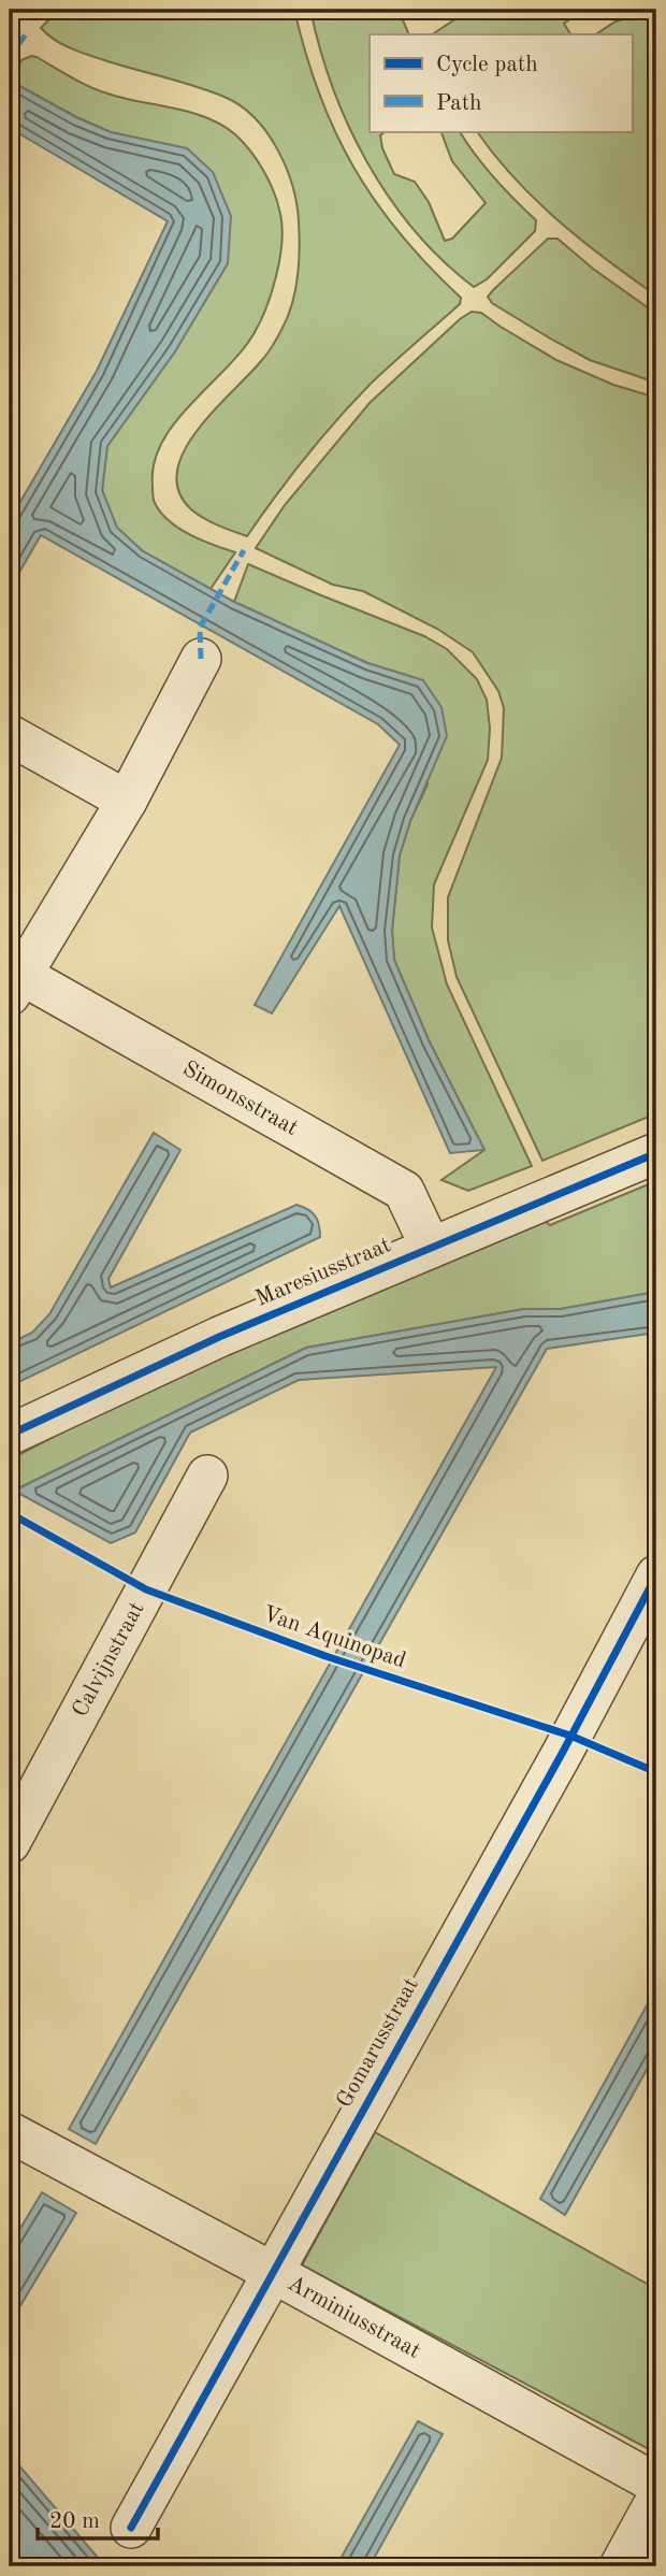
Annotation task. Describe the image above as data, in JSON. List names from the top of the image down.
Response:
{
  "streets": {
    "street": [
      "Simonsstraat",
      "Maresiusstraat",
      "Calvijnstraat",
      "Gomarusstraat",
      "Arminiusstraat"
    ],
    "cycle path": ["Van Aquinopad"]
  },
  "crossings": [
    ["Simonsstraat", "Maresiusstraat"],
    ["Gomarusstraat", "Arminiusstraat"]
  ],
  "legend": ["Cycle path", "Path"],
  "scale_bar": "20 m"
}
